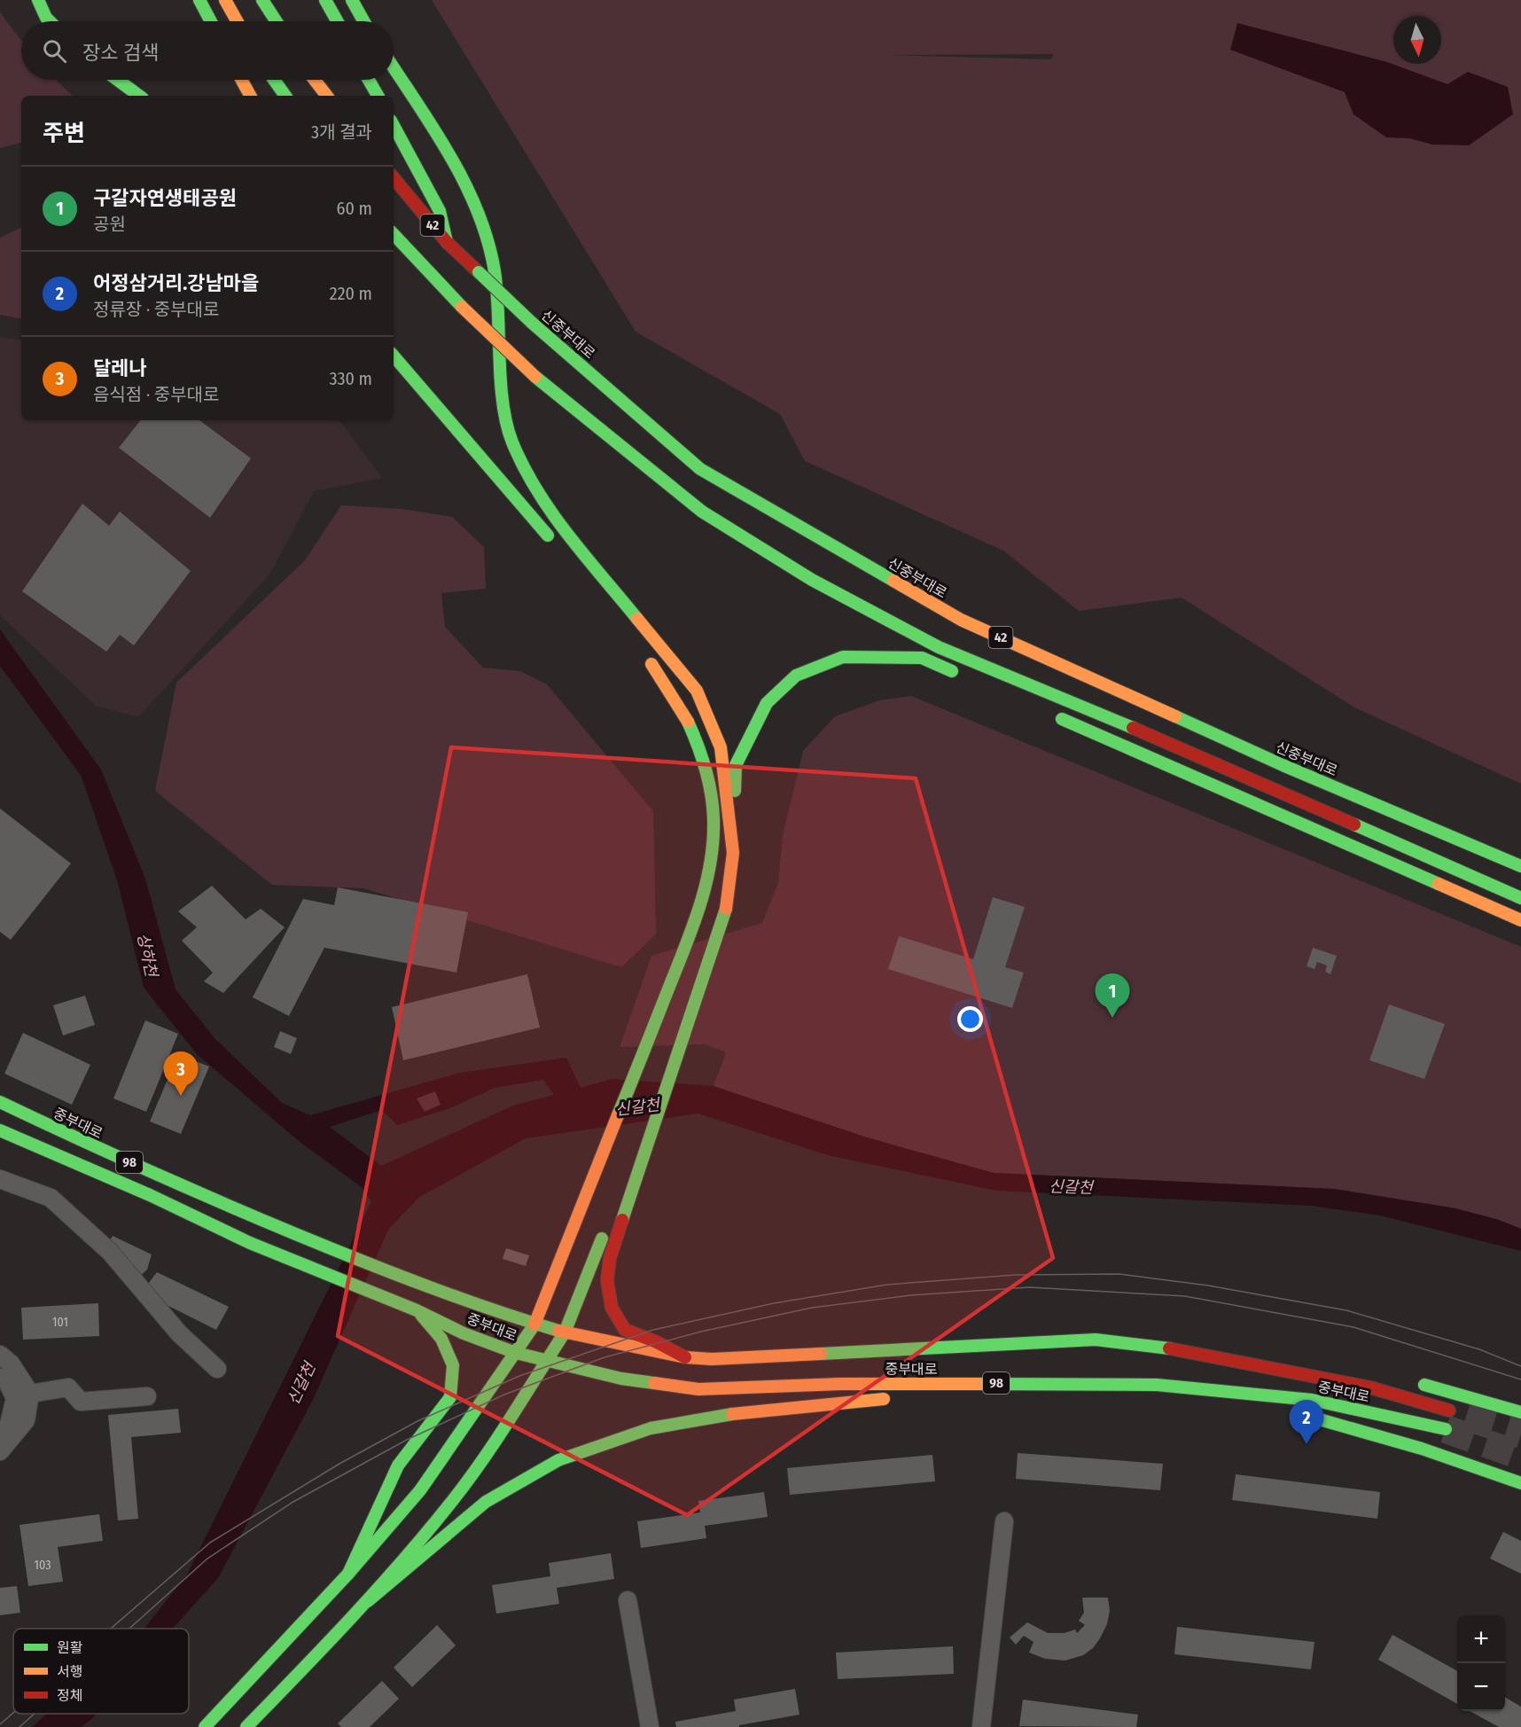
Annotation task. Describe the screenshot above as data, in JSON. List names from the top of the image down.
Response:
{
  "streets": {
    "main road": [
      "42",
      "신중부대로",
      "중부대로",
      "98"
    ]
  },
  "water": ["상하천", "신갈천"],
  "house_numbers": ["101", "103"],
  "legend": ["원활", "서행", "정체"],
  "north": "bottom",
  "page": {
    "search": "장소 검색",
    "heading": ["주변", "3개 결과"],
    "list": [
      {
        "mark": "1",
        "name": "구갈자연생태공원",
        "note": "공원",
        "value": "60 m"
      },
      {
        "mark": "2",
        "name": "어정삼거리.강남마을",
        "note": "정류장 · 중부대로",
        "value": "220 m"
      },
      {
        "mark": "3",
        "name": "달레나",
        "note": "음식점 · 중부대로",
        "value": "330 m"
      }
    ],
    "pins": ["1", "3", "2"],
    "map_buttons": ["+", "−"]
  }
}
